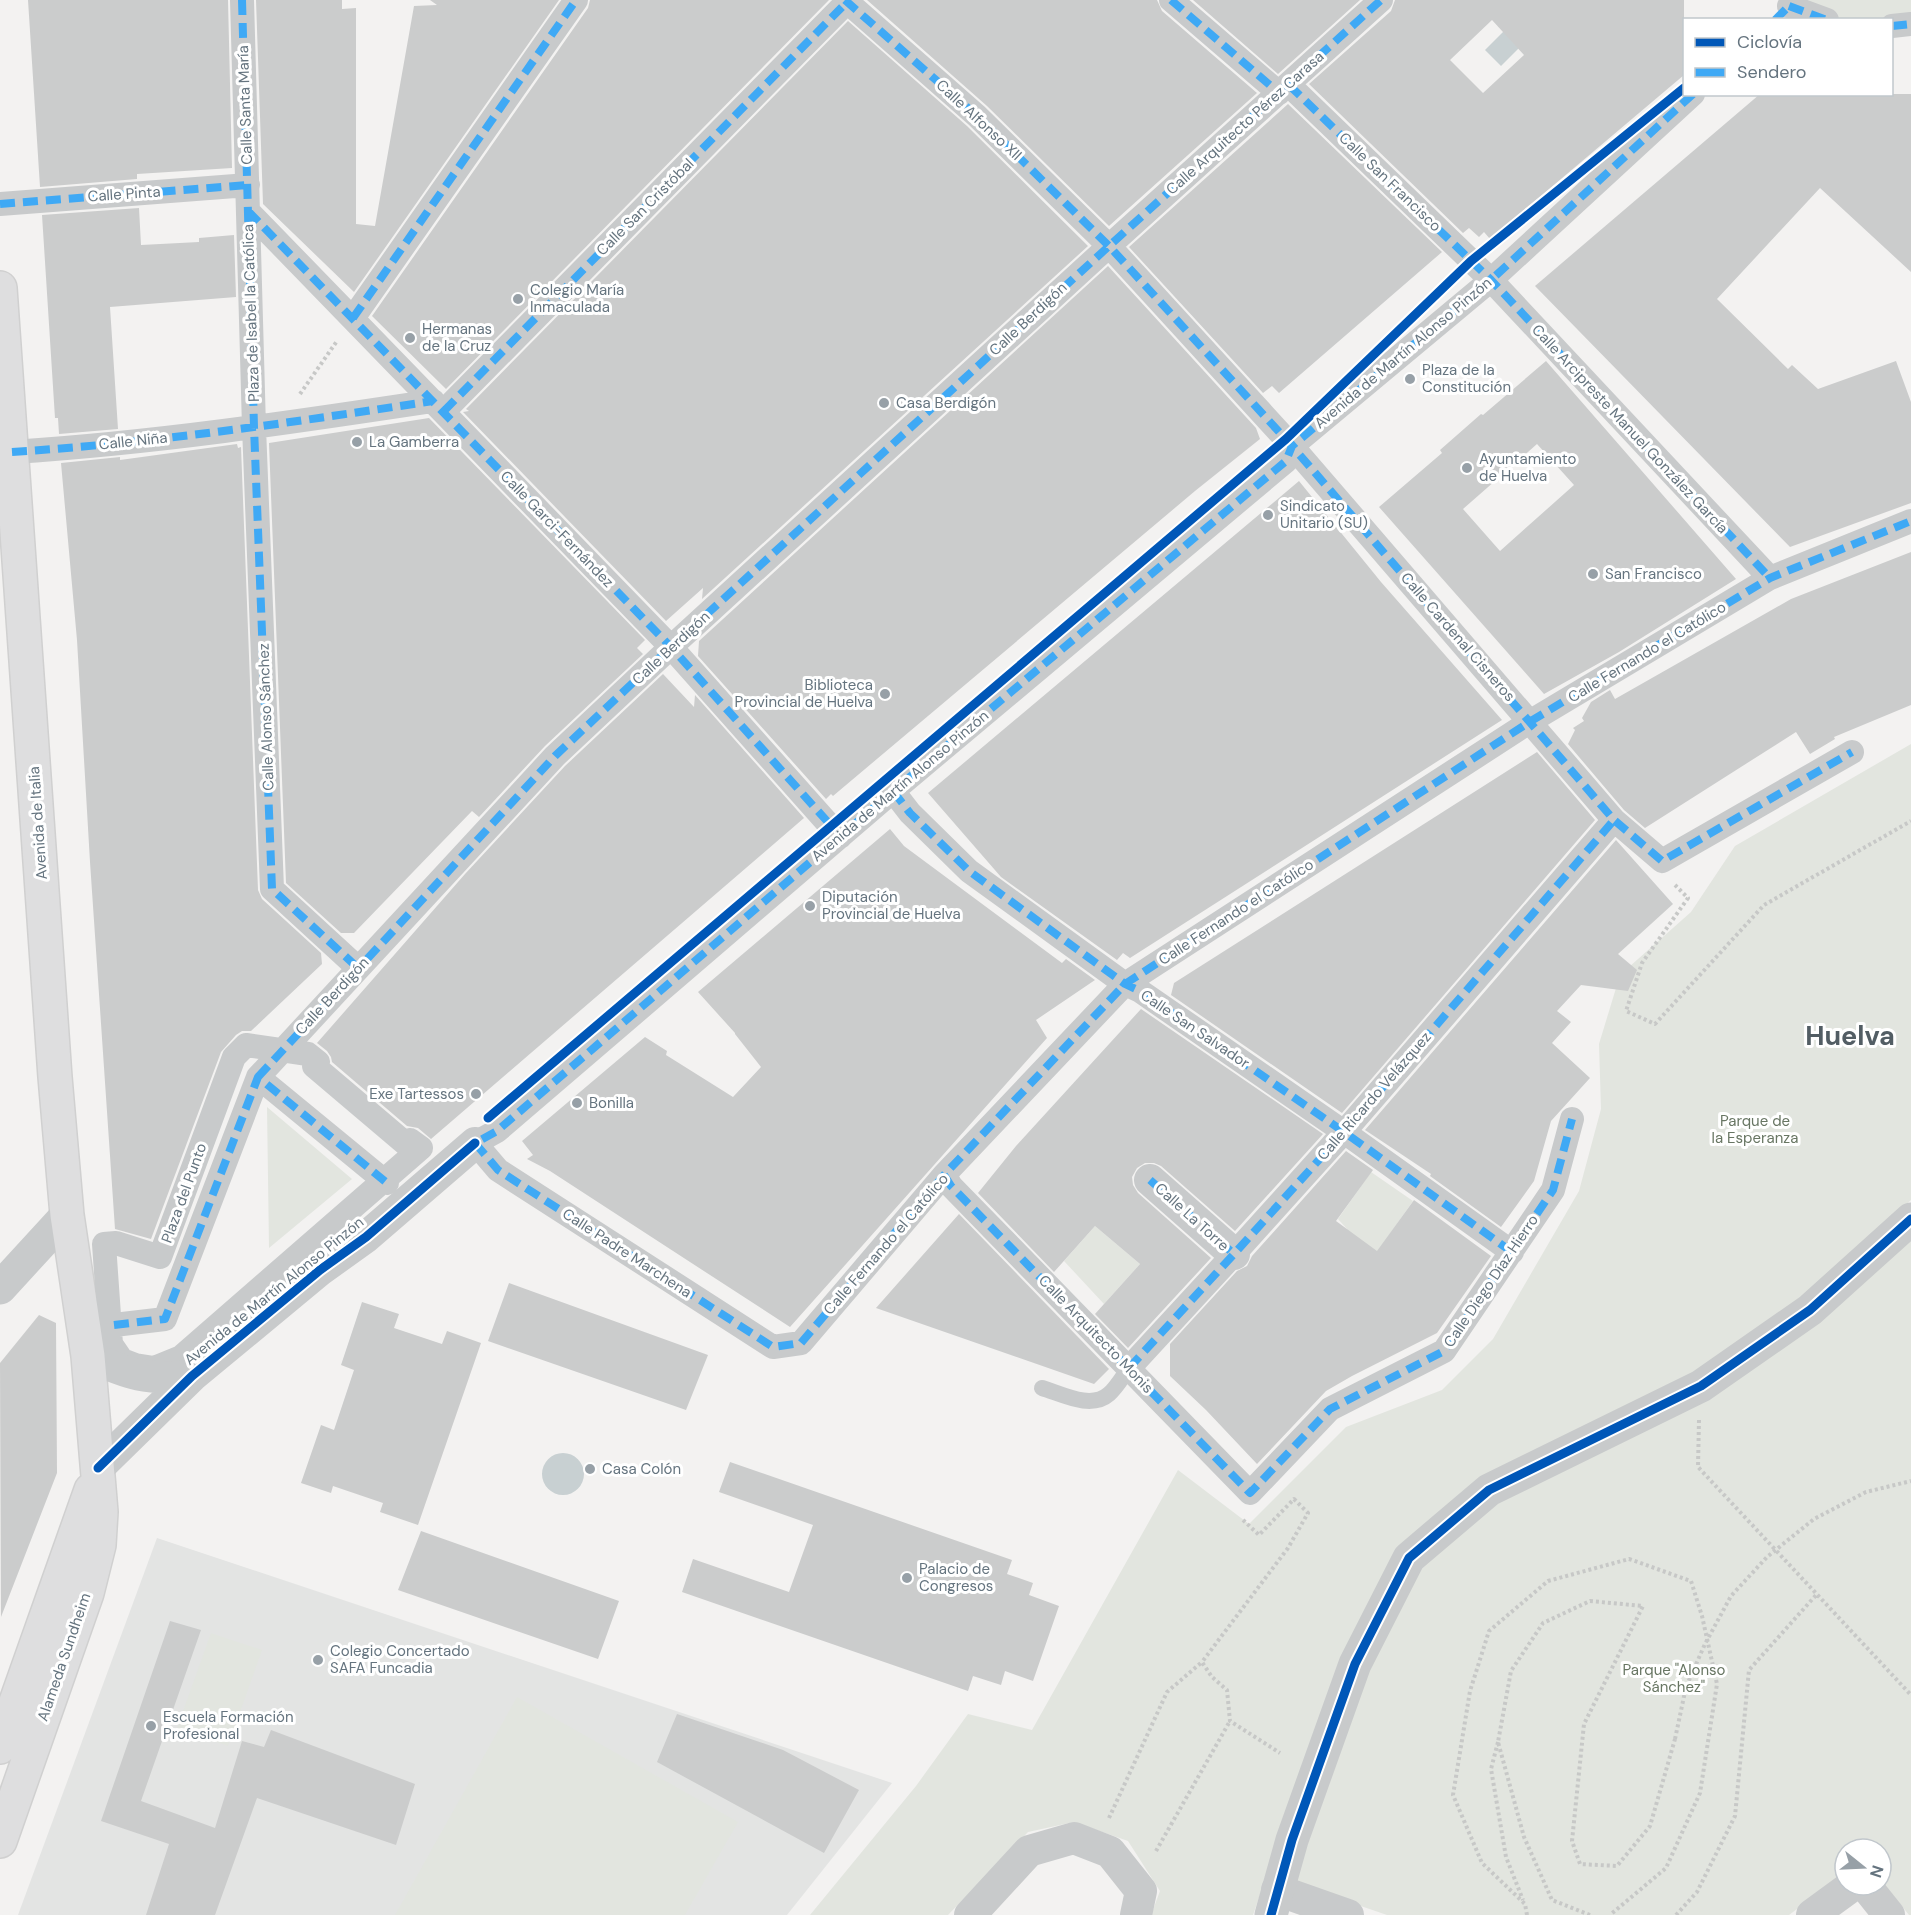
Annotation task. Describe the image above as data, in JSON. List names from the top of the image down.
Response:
{
  "streets": {
    "main road": ["Avenida de Italia", "Alameda Sundheim"],
    "street": [
      "Calle Santa María",
      "Calle Alfonso XII",
      "Calle Arquitecto Pérez Carasa",
      "Calle San Francisco",
      "Calle Pinta",
      "Calle San Cristóbal",
      "Plaza de Isabel la Católica",
      "Calle Berdigón",
      "Avenida de Martín Alonso Pinzón",
      "Calle Arcipreste Manuel González García",
      "Calle Niña",
      "Calle Garci-Fernández",
      "Calle Cardenal Cisneros",
      "Calle Fernando el Católico",
      "Calle Alonso Sánchez",
      "Calle San Salvador",
      "Calle Ricardo Velázquez",
      "Plaza del Punto",
      "Calle La Torre",
      "Calle Padre Marchena",
      "Calle Diego Díaz Hierro",
      "Calle Arquitecto Monis"
    ]
  },
  "crossings": [
    ["Calle Santa María", "Calle Pinta"],
    ["Calle Santa María", "Plaza de Isabel la Católica"],
    ["Calle Alfonso XII", "Calle Arquitecto Pérez Carasa"],
    ["Calle Alfonso XII", "Calle San Cristóbal"],
    ["Calle Alfonso XII", "Calle Berdigón"],
    ["Calle Alfonso XII", "Calle Cardenal Cisneros"],
    ["Calle Arquitecto Pérez Carasa", "Calle San Francisco"],
    ["Calle Arquitecto Pérez Carasa", "Calle Berdigón"],
    ["Calle Arquitecto Pérez Carasa", "Calle Cardenal Cisneros"],
    ["Calle San Francisco", "Avenida de Martín Alonso Pinzón"],
    ["Calle San Francisco", "Calle Arcipreste Manuel González García"],
    ["Calle San Cristóbal", "Plaza de Isabel la Católica"],
    ["Calle San Cristóbal", "Calle Garci-Fernández"],
    ["Plaza de Isabel la Católica", "Calle Niña"],
    ["Plaza de Isabel la Católica", "Calle Garci-Fernández"],
    ["Plaza de Isabel la Católica", "Calle Alonso Sánchez"],
    ["Calle Berdigón", "Calle Garci-Fernández"],
    ["Calle Berdigón", "Calle Cardenal Cisneros"],
    ["Calle Berdigón", "Calle Alonso Sánchez"],
    ["Calle Berdigón", "Plaza del Punto"],
    ["Avenida de Martín Alonso Pinzón", "Calle Arcipreste Manuel González García"],
    ["Avenida de Martín Alonso Pinzón", "Calle Garci-Fernández"],
    ["Avenida de Martín Alonso Pinzón", "Calle Cardenal Cisneros"],
    ["Avenida de Martín Alonso Pinzón", "Calle San Salvador"],
    ["Avenida de Martín Alonso Pinzón", "Calle Padre Marchena"],
    ["Avenida de Martín Alonso Pinzón", "Alameda Sundheim"],
    ["Calle Arcipreste Manuel González García", "Calle Fernando el Católico"],
    ["Calle Niña", "Calle Alonso Sánchez"],
    ["Calle Niña", "Avenida de Italia"],
    ["Calle Cardenal Cisneros", "Calle Fernando el Católico"],
    ["Calle Cardenal Cisneros", "Calle Ricardo Velázquez"],
    ["Calle Fernando el Católico", "Calle San Salvador"],
    ["Calle Fernando el Católico", "Calle Padre Marchena"],
    ["Calle Fernando el Católico", "Calle Arquitecto Monis"],
    ["Avenida de Italia", "Alameda Sundheim"],
    ["Calle San Salvador", "Calle Ricardo Velázquez"],
    ["Calle San Salvador", "Calle Diego Díaz Hierro"],
    ["Calle Ricardo Velázquez", "Calle La Torre"],
    ["Calle Ricardo Velázquez", "Calle Arquitecto Monis"],
    ["Calle Diego Díaz Hierro", "Calle Arquitecto Monis"]
  ],
  "districts": ["Huelva"],
  "parks": ["Parque de la Esperanza", "Parque \"Alonso Sánchez\""],
  "places": [
    "Colegio María Inmaculada",
    "Hermanas de la Cruz",
    "Plaza de la Constitución",
    "Casa Berdigón",
    "La Gamberra",
    "Ayuntamiento de Huelva",
    "Sindicato Unitario (SU)",
    "San Francisco",
    "Biblioteca Provincial de Huelva",
    "Diputación Provincial de Huelva",
    "Exe Tartessos",
    "Bonilla",
    "Casa Colón",
    "Palacio de Congresos",
    "Colegio Concertado SAFA Funcadia",
    "Escuela Formación Profesional"
  ],
  "legend": ["Ciclovía", "Sendero"],
  "north": "right"
}
